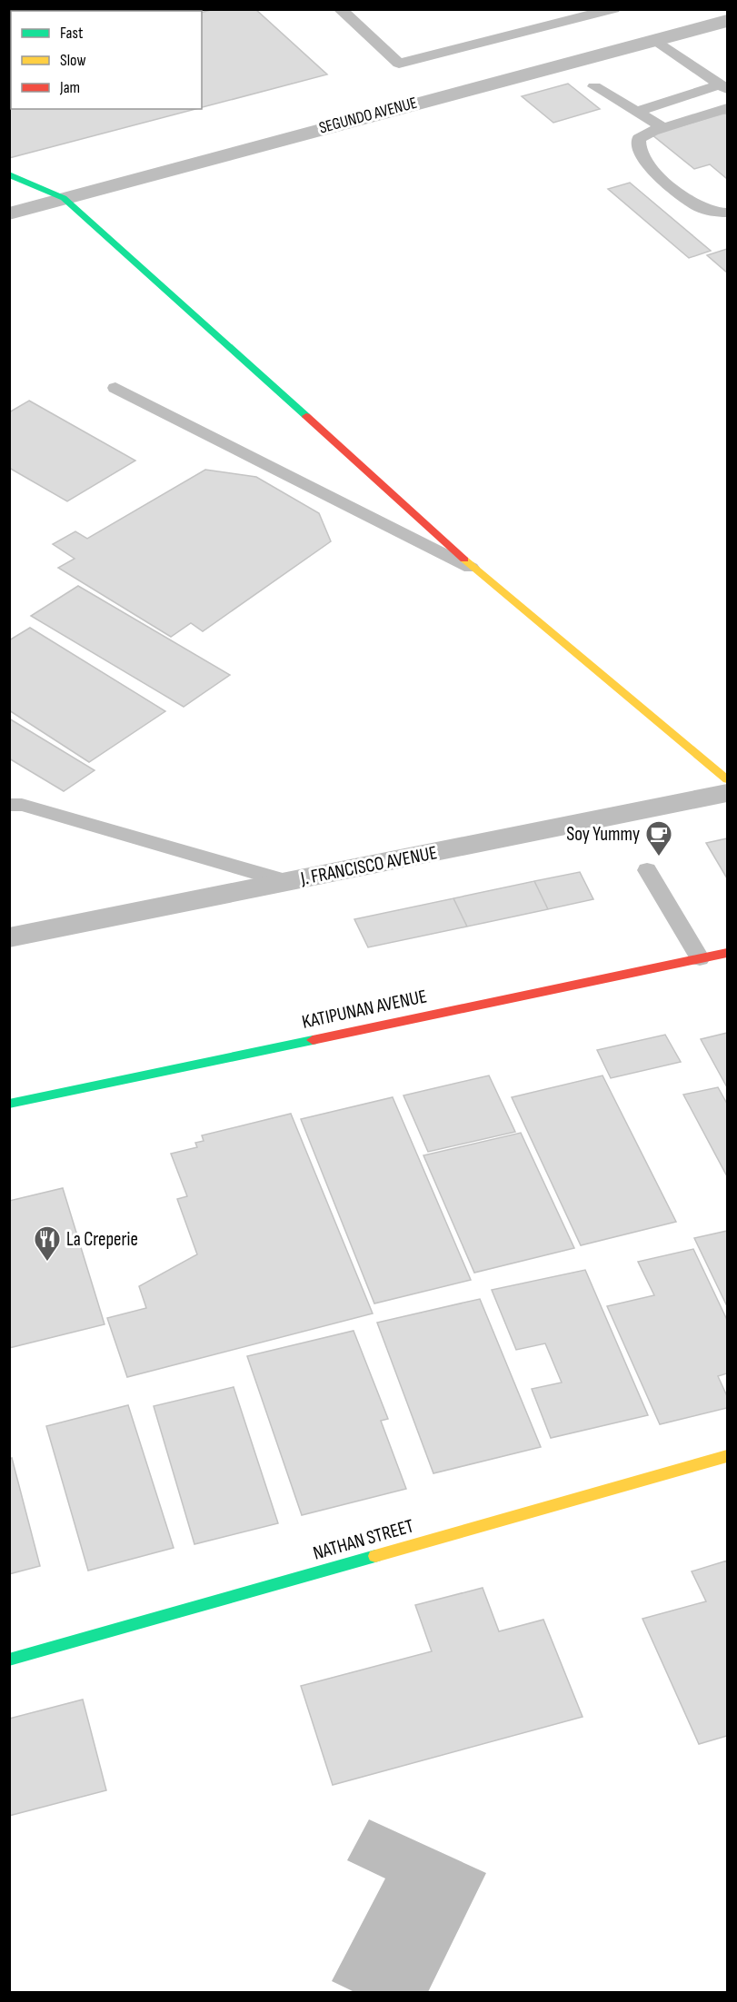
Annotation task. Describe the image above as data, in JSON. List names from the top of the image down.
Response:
{
  "streets": {
    "street": [
      "SEGUNDO AVENUE",
      "J. FRANCISCO AVENUE",
      "KATIPUNAN AVENUE",
      "NATHAN STREET"
    ]
  },
  "places": {
    "cafe": ["Soy Yummy"],
    "restaurant": ["La Creperie"]
  },
  "legend": ["Fast", "Slow", "Jam"]
}
